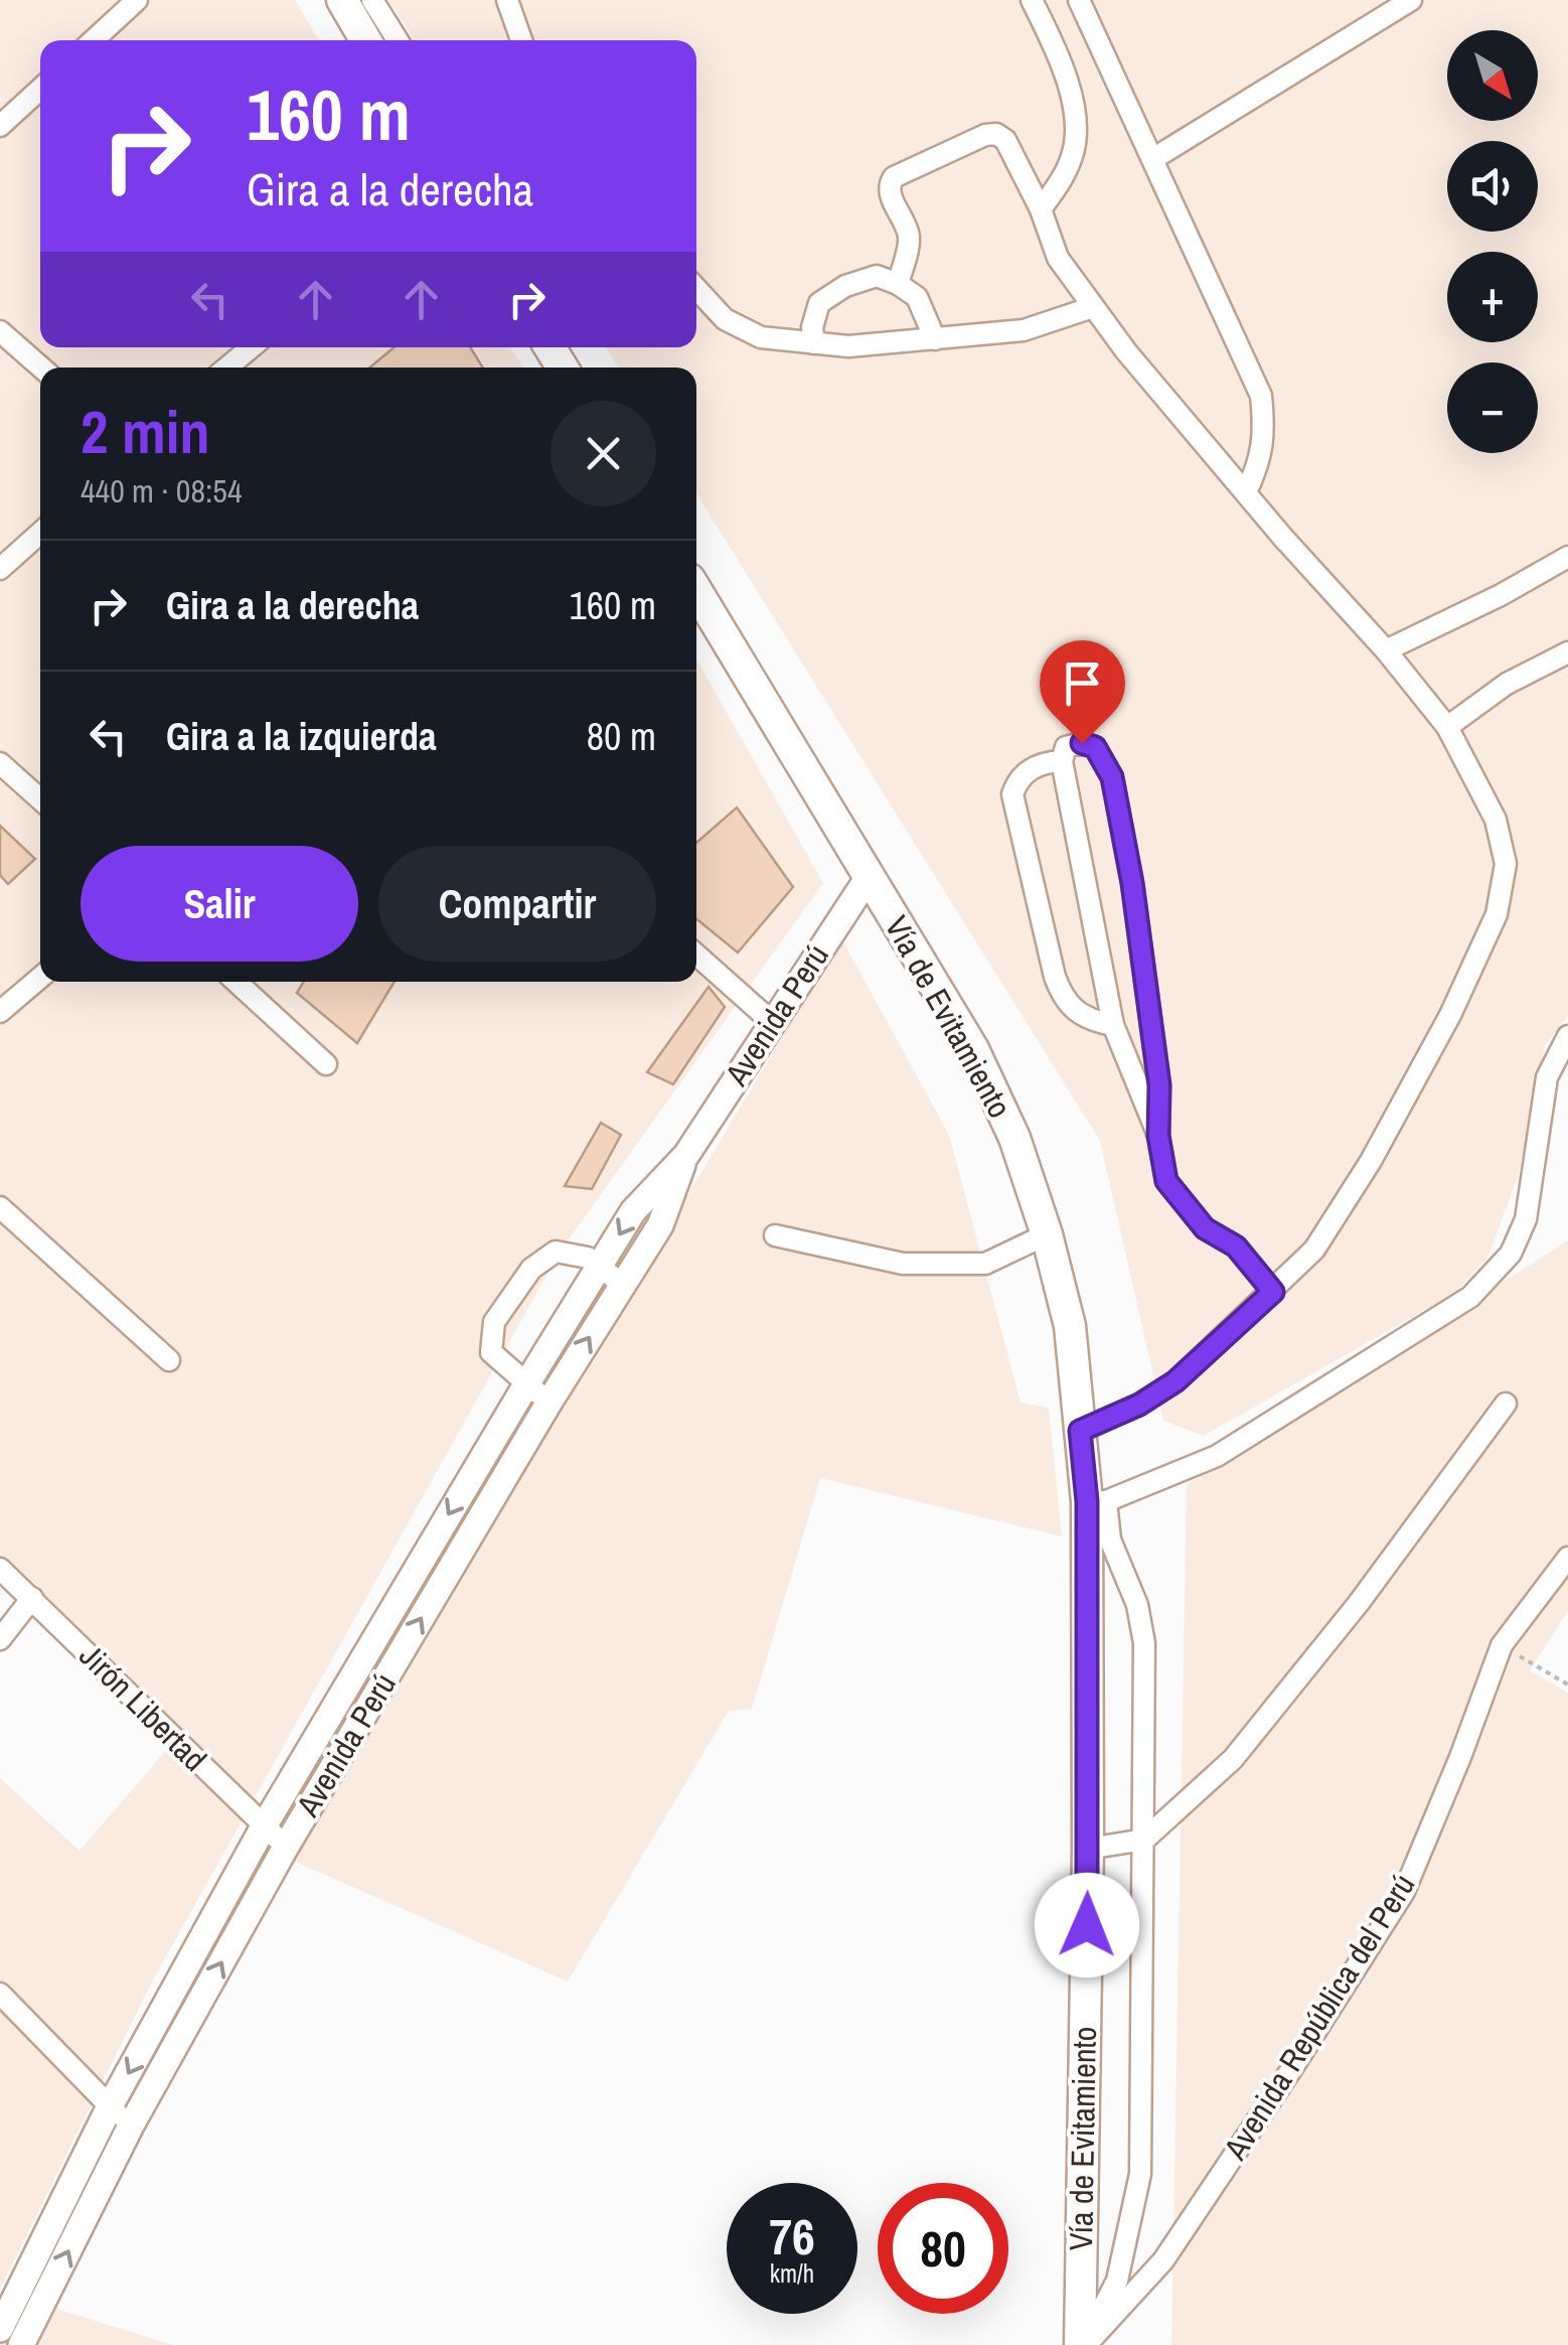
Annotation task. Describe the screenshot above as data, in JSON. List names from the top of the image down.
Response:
{
  "streets": {
    "highway": ["Vía de Evitamiento"],
    "main road": ["Avenida Perú"],
    "street": ["Jirón Libertad", "Avenida República del Perú"]
  },
  "crossings": [
    ["Avenida Perú", "Vía de Evitamiento"],
    ["Avenida Perú", "Jirón Libertad"],
    ["Vía de Evitamiento", "Avenida República del Perú"]
  ],
  "north": "bottom right",
  "page": {
    "map_buttons": ["+", "−"],
    "turn": ["160 m", "Gira a la derecha"],
    "heading": ["2 min", "440 m · 08:54"],
    "list": [
      {
        "name": "Gira a la derecha",
        "value": "160 m"
      },
      {
        "name": "Gira a la izquierda",
        "value": "80 m"
      }
    ],
    "buttons": ["Salir", "Compartir"],
    "speed": "76 km/h",
    "limit": "80"
  }
}
